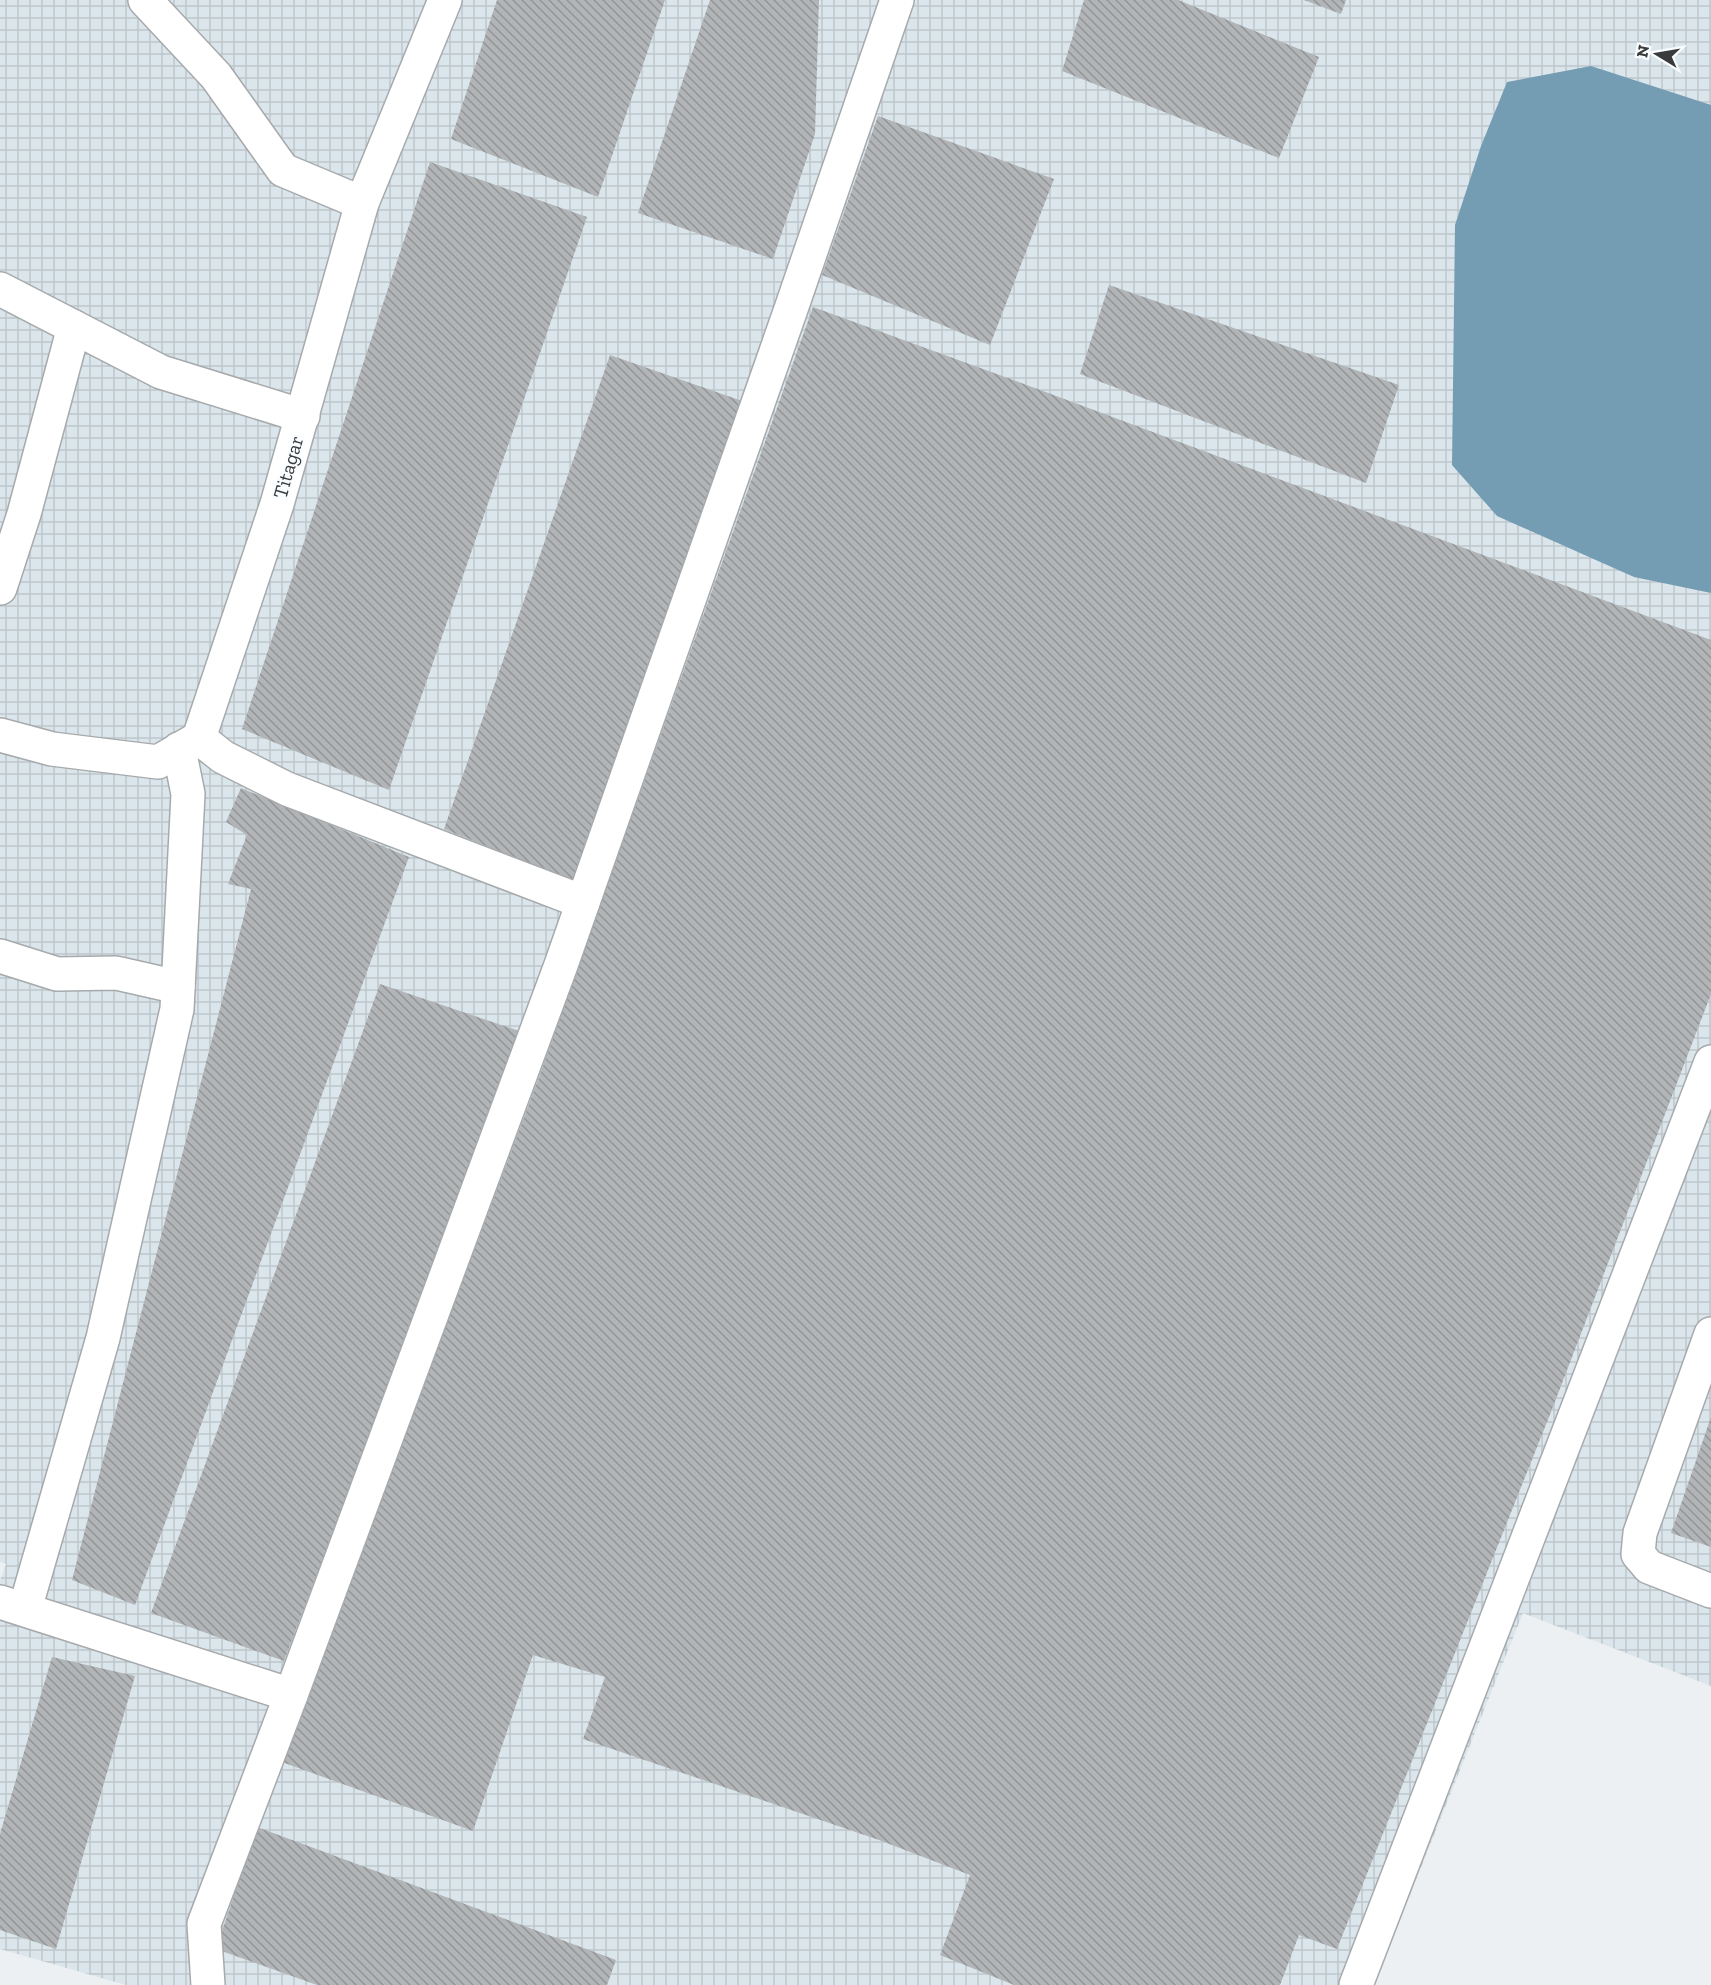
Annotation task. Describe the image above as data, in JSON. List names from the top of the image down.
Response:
{
  "streets": {
    "street": ["Titagar"]
  },
  "north": "left"
}
